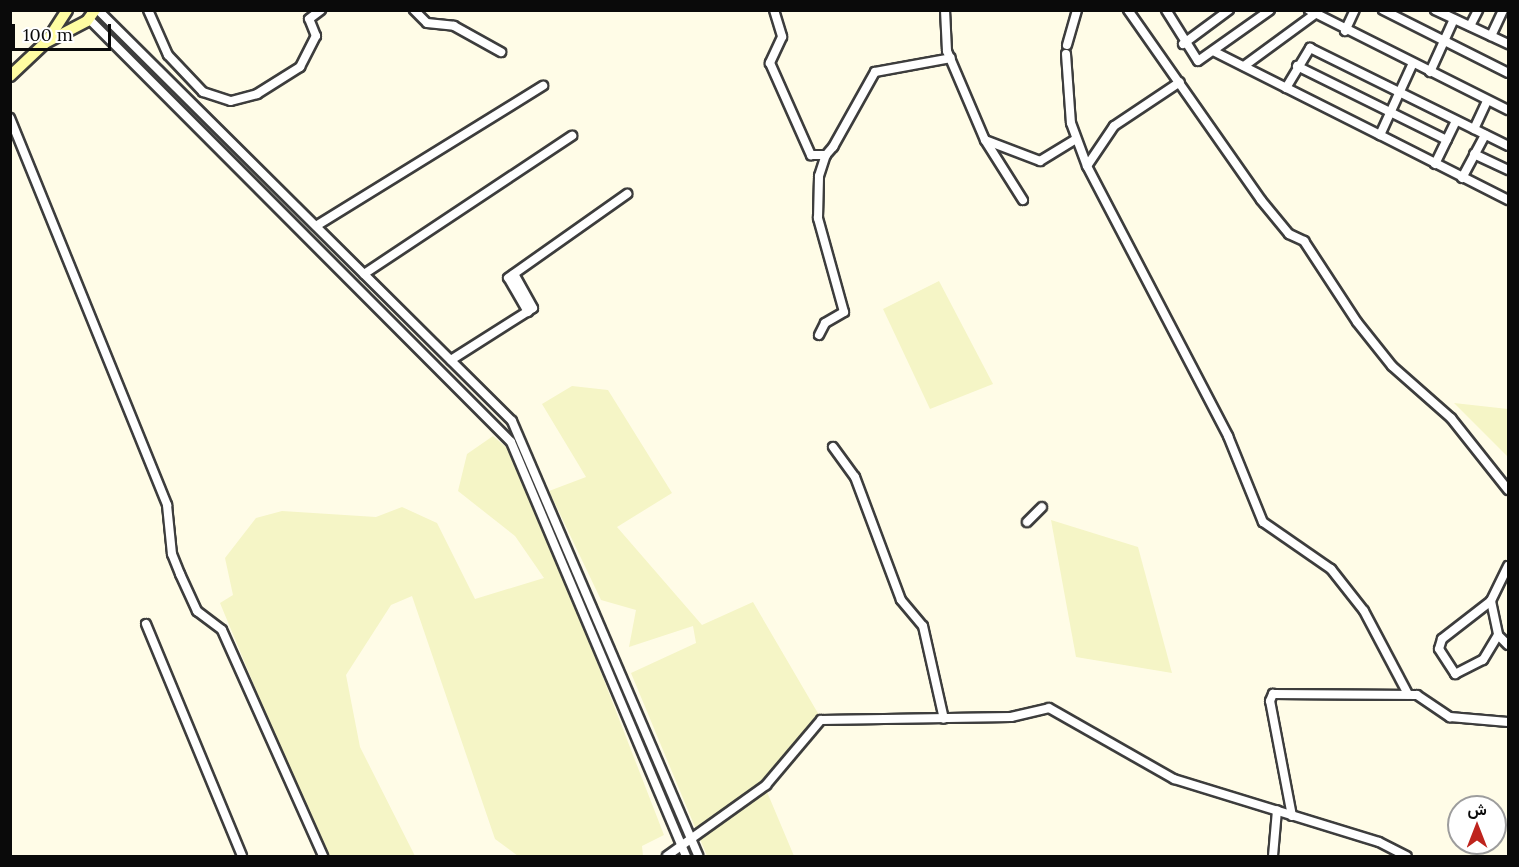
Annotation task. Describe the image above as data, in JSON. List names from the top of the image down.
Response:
{
  "scale_bar": "100 m",
  "north": "top"
}
